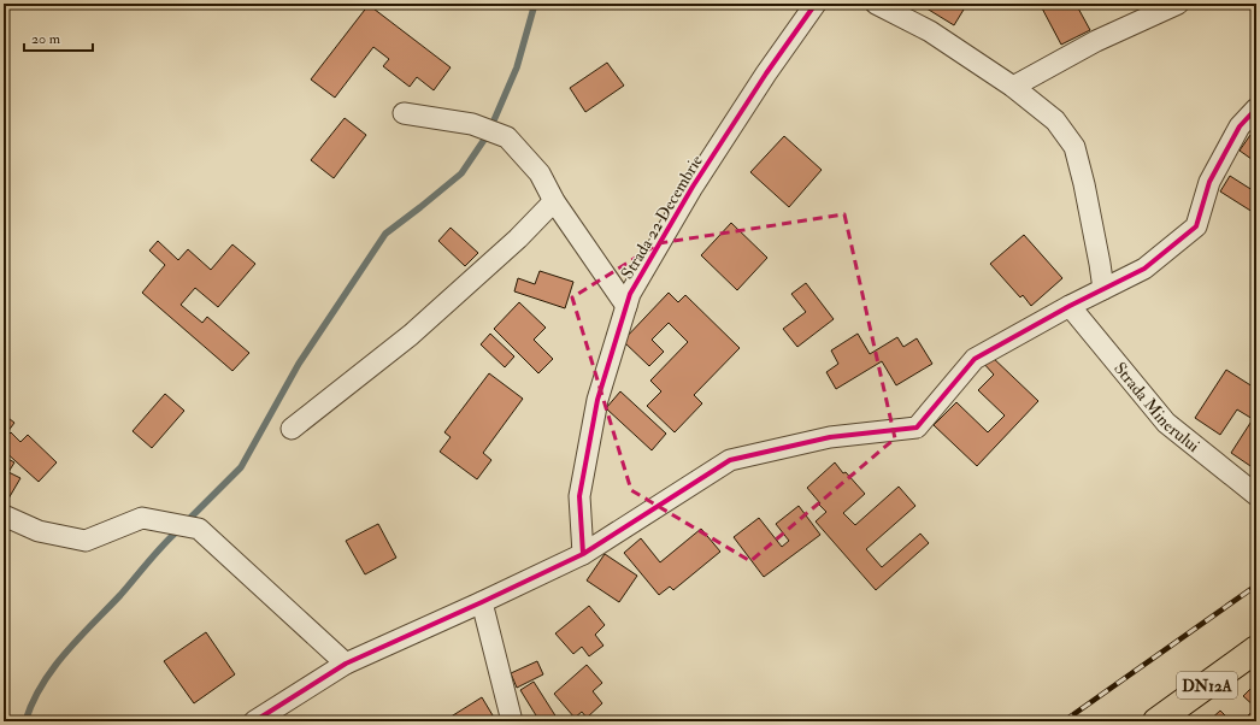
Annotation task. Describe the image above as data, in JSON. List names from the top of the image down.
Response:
{
  "streets": {
    "main road": ["DN12A"],
    "street": ["Strada 22 Decembrie", "Strada Minerului"]
  },
  "scale_bar": "20 m"
}
